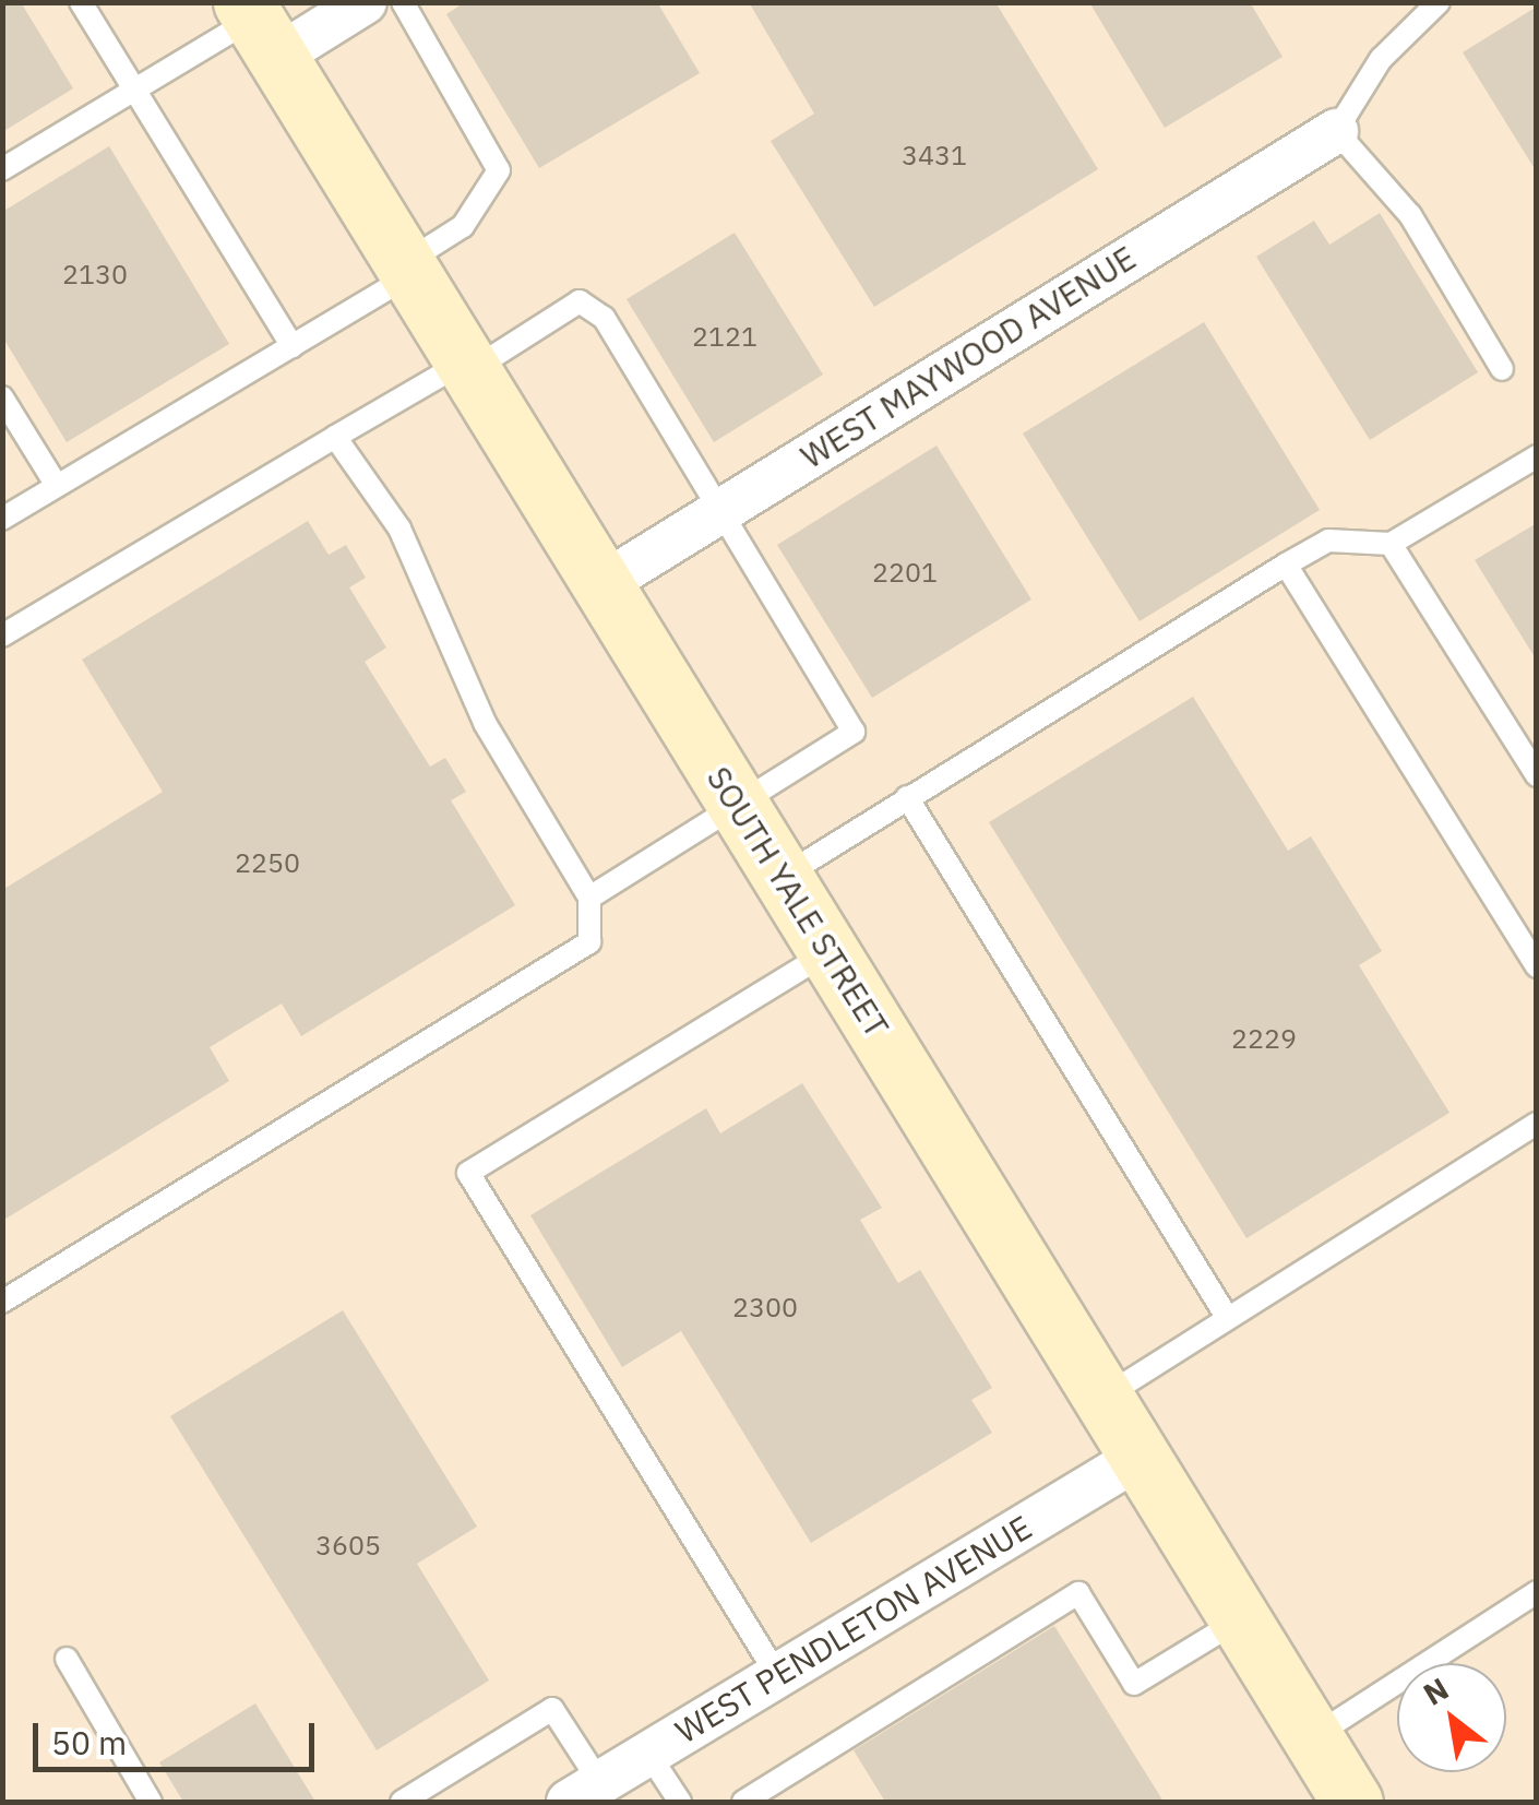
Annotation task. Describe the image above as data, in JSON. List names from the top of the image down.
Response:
{
  "streets": {
    "street": ["WEST MAYWOOD AVENUE", "SOUTH YALE STREET", "WEST PENDLETON AVENUE"]
  },
  "crossings": [
    ["WEST MAYWOOD AVENUE", "SOUTH YALE STREET"],
    ["SOUTH YALE STREET", "WEST PENDLETON AVENUE"]
  ],
  "house_numbers": [
    "3431",
    "2130",
    "2121",
    "2201",
    "2250",
    "2229",
    "2300",
    "3605"
  ],
  "scale_bar": "50 m",
  "north": "top left"
}
